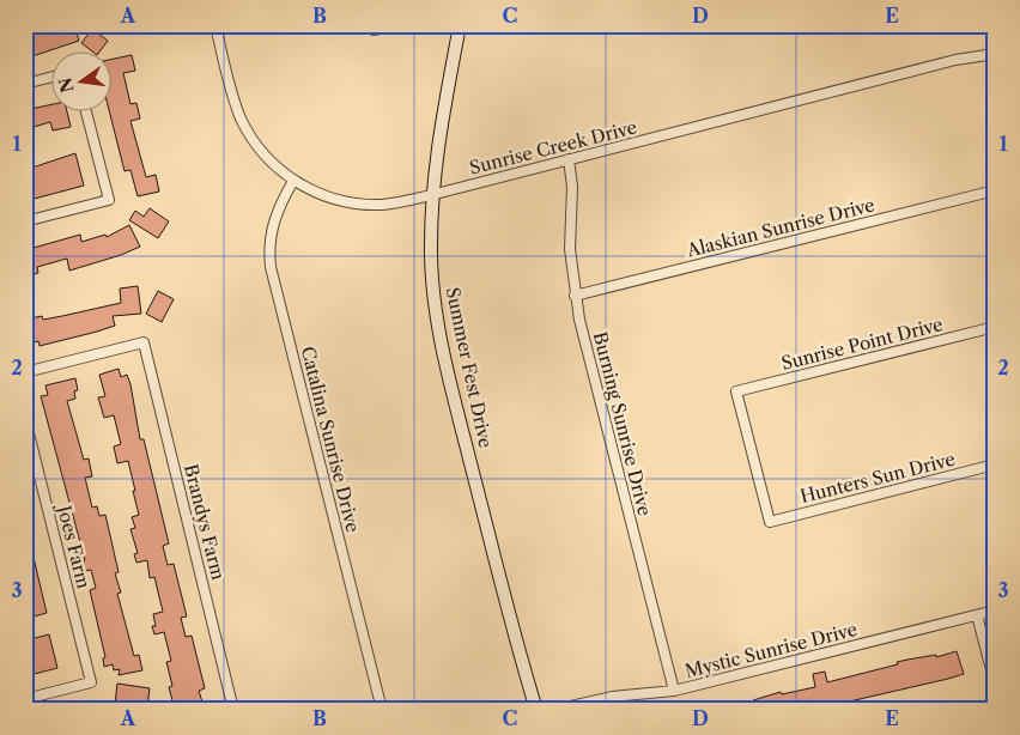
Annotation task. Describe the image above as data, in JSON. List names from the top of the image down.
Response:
{
  "streets": {
    "street": [
      "Sunrise Creek Drive",
      "Alaskian Sunrise Drive",
      "Sunrise Point Drive",
      "Summer Fest Drive",
      "Burning Sunrise Drive",
      "Catalina Sunrise Drive",
      "Hunters Sun Drive",
      "Brandys Farm",
      "Joes Farm",
      "Mystic Sunrise Drive"
    ]
  },
  "crossings": [
    ["Sunrise Creek Drive", "Summer Fest Drive"],
    ["Sunrise Creek Drive", "Burning Sunrise Drive"],
    ["Sunrise Creek Drive", "Catalina Sunrise Drive"],
    ["Alaskian Sunrise Drive", "Burning Sunrise Drive"],
    ["Sunrise Point Drive", "Hunters Sun Drive"],
    ["Burning Sunrise Drive", "Mystic Sunrise Drive"]
  ],
  "north": "left",
  "grid": {
    "columns": [
      "A",
      "B",
      "C",
      "D",
      "E"
    ],
    "rows": ["1", "2", "3"]
  }
}
